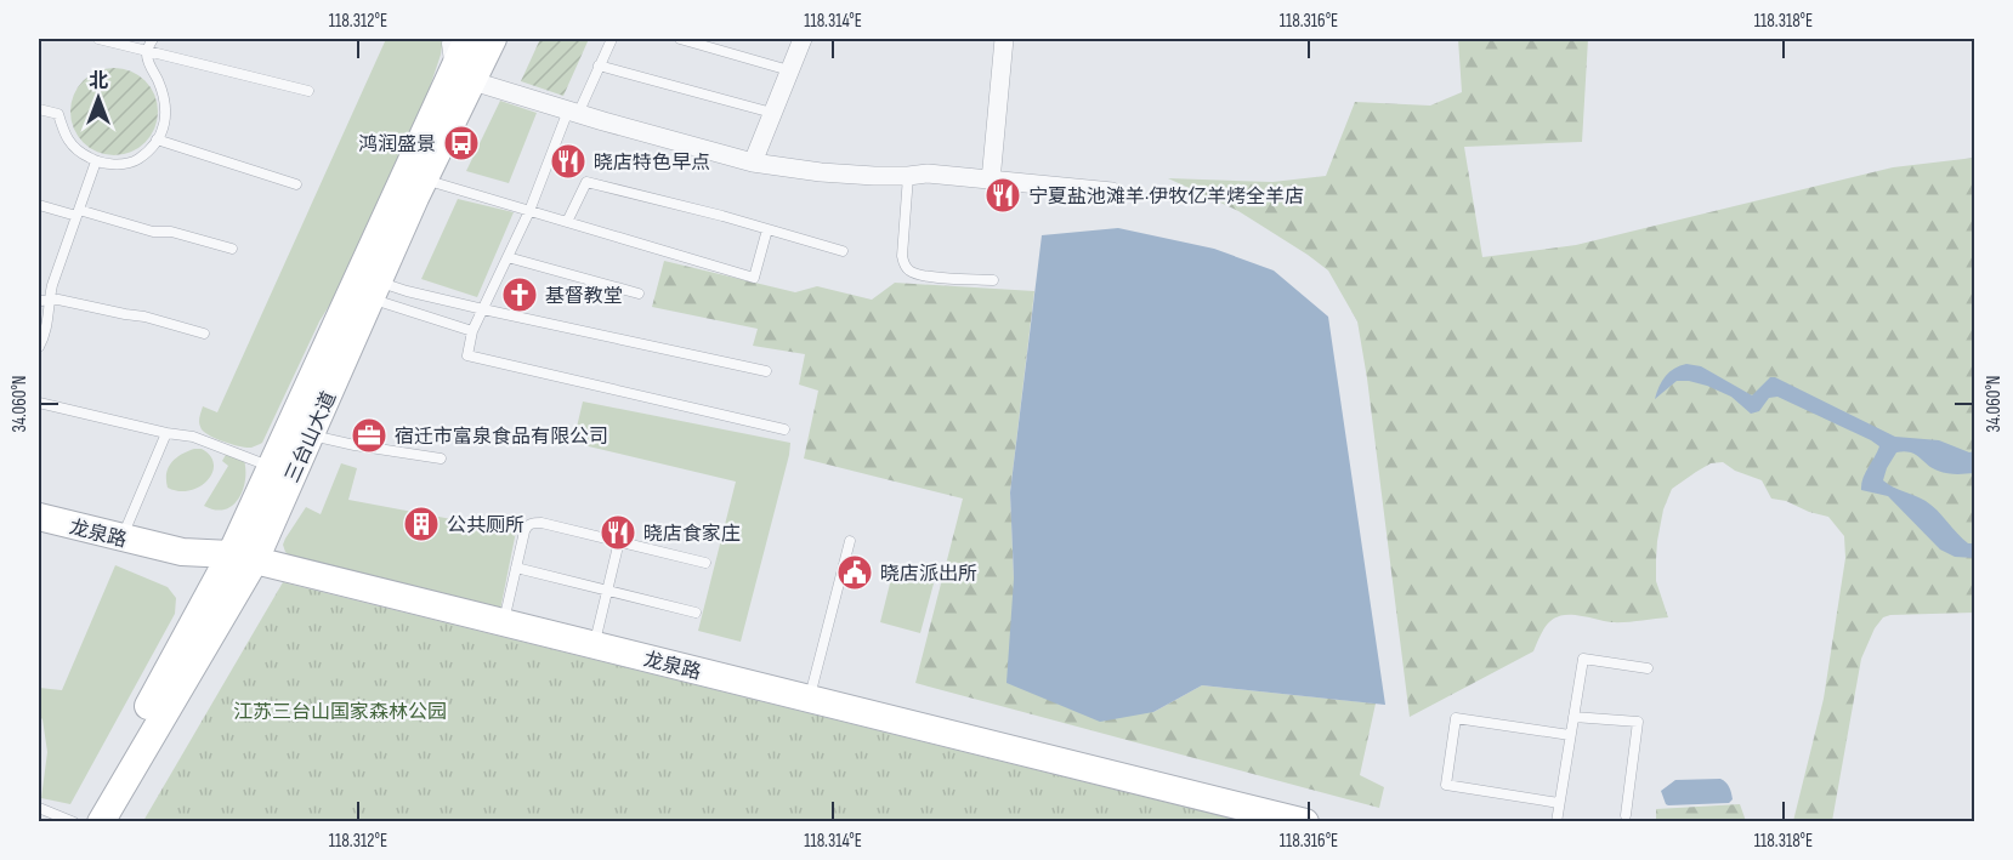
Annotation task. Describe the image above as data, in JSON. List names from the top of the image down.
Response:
{
  "streets": {
    "main road": ["三台山大道", "龙泉路"]
  },
  "crossings": [
    ["三台山大道", "龙泉路"]
  ],
  "parks": ["江苏三台山国家森林公园"],
  "places": {
    "bus stop": ["鸿润盛景"],
    "restaurant": ["晓店特色早点", "宁夏盐池滩羊·伊牧亿羊烤全羊店", "晓店食家庄"],
    "church": ["基督教堂"],
    "office": ["宿迁市富泉食品有限公司"],
    "building": ["公共厕所"],
    "public building": ["晓店派出所"]
  },
  "north": "top",
  "coordinates": [
    "118.312°E",
    "118.314°E",
    "118.316°E",
    "118.318°E",
    "34.060°N"
  ]
}
